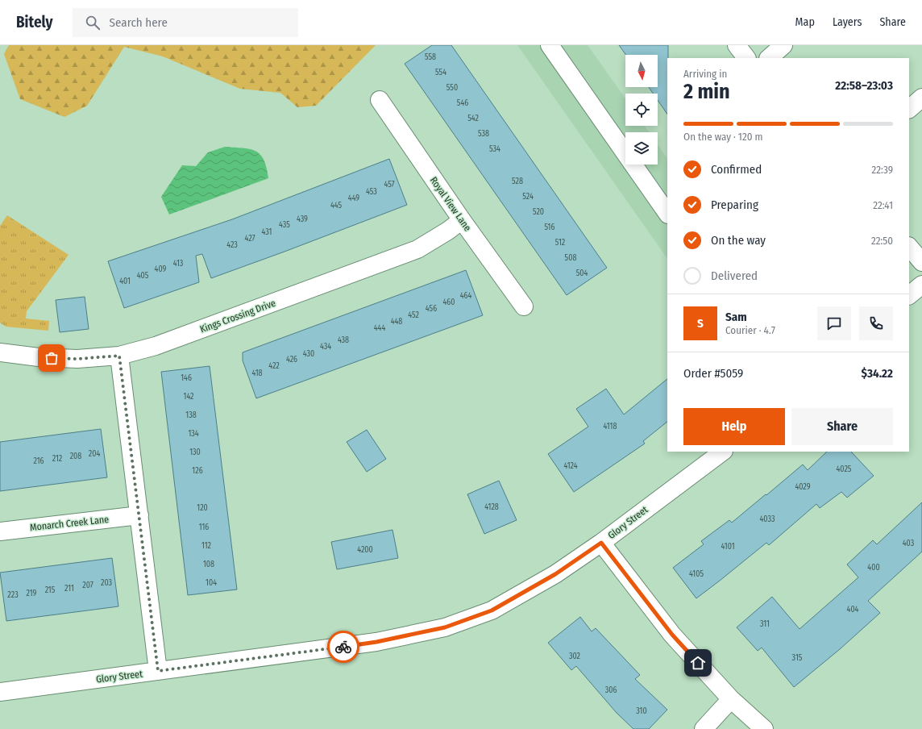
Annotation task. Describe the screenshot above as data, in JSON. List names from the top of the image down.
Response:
{
  "streets": {
    "street": [
      "Royal View Lane",
      "Kings Crossing Drive",
      "Glory Street",
      "Monarch Creek Lane"
    ]
  },
  "crossings": [
    ["Royal View Lane", "Kings Crossing Drive"]
  ],
  "house_numbers": [
    "558",
    "554",
    "550",
    "546",
    "542",
    "538",
    "534",
    "528",
    "457",
    "453",
    "524",
    "449",
    "445",
    "520",
    "439",
    "435",
    "516",
    "431",
    "427",
    "512",
    "423",
    "508",
    "413",
    "409",
    "504",
    "405",
    "401",
    "464",
    "460",
    "456",
    "452",
    "448",
    "444",
    "438",
    "434",
    "430",
    "426",
    "422",
    "418",
    "146",
    "142",
    "138",
    "4118",
    "134",
    "130",
    "204",
    "208",
    "212",
    "216",
    "4124",
    "4025",
    "126",
    "4029",
    "4128",
    "120",
    "4033",
    "116",
    "403",
    "112",
    "4101",
    "4200",
    "108",
    "400",
    "4105",
    "203",
    "104",
    "207",
    "211",
    "215",
    "219",
    "223",
    "404",
    "311",
    "302",
    "315",
    "306",
    "310"
  ],
  "north": "bottom",
  "page": {
    "header": "Bitely",
    "search": "Search here",
    "nav": ["Map", "Layers", "Share"],
    "heading": ["2 min", "Arriving in", "22:58–23:03"],
    "panel": [
      "Sam",
      "Courier · 4.7",
      "Order #5059",
      "$34.22"
    ],
    "bar": "On the way · 120 m",
    "list": [
      ["Confirmed", "22:39"],
      ["Preparing", "22:41"],
      ["On the way", "22:50"],
      "Delivered"
    ],
    "round": "S",
    "buttons": ["Help", "Share"]
  }
}
